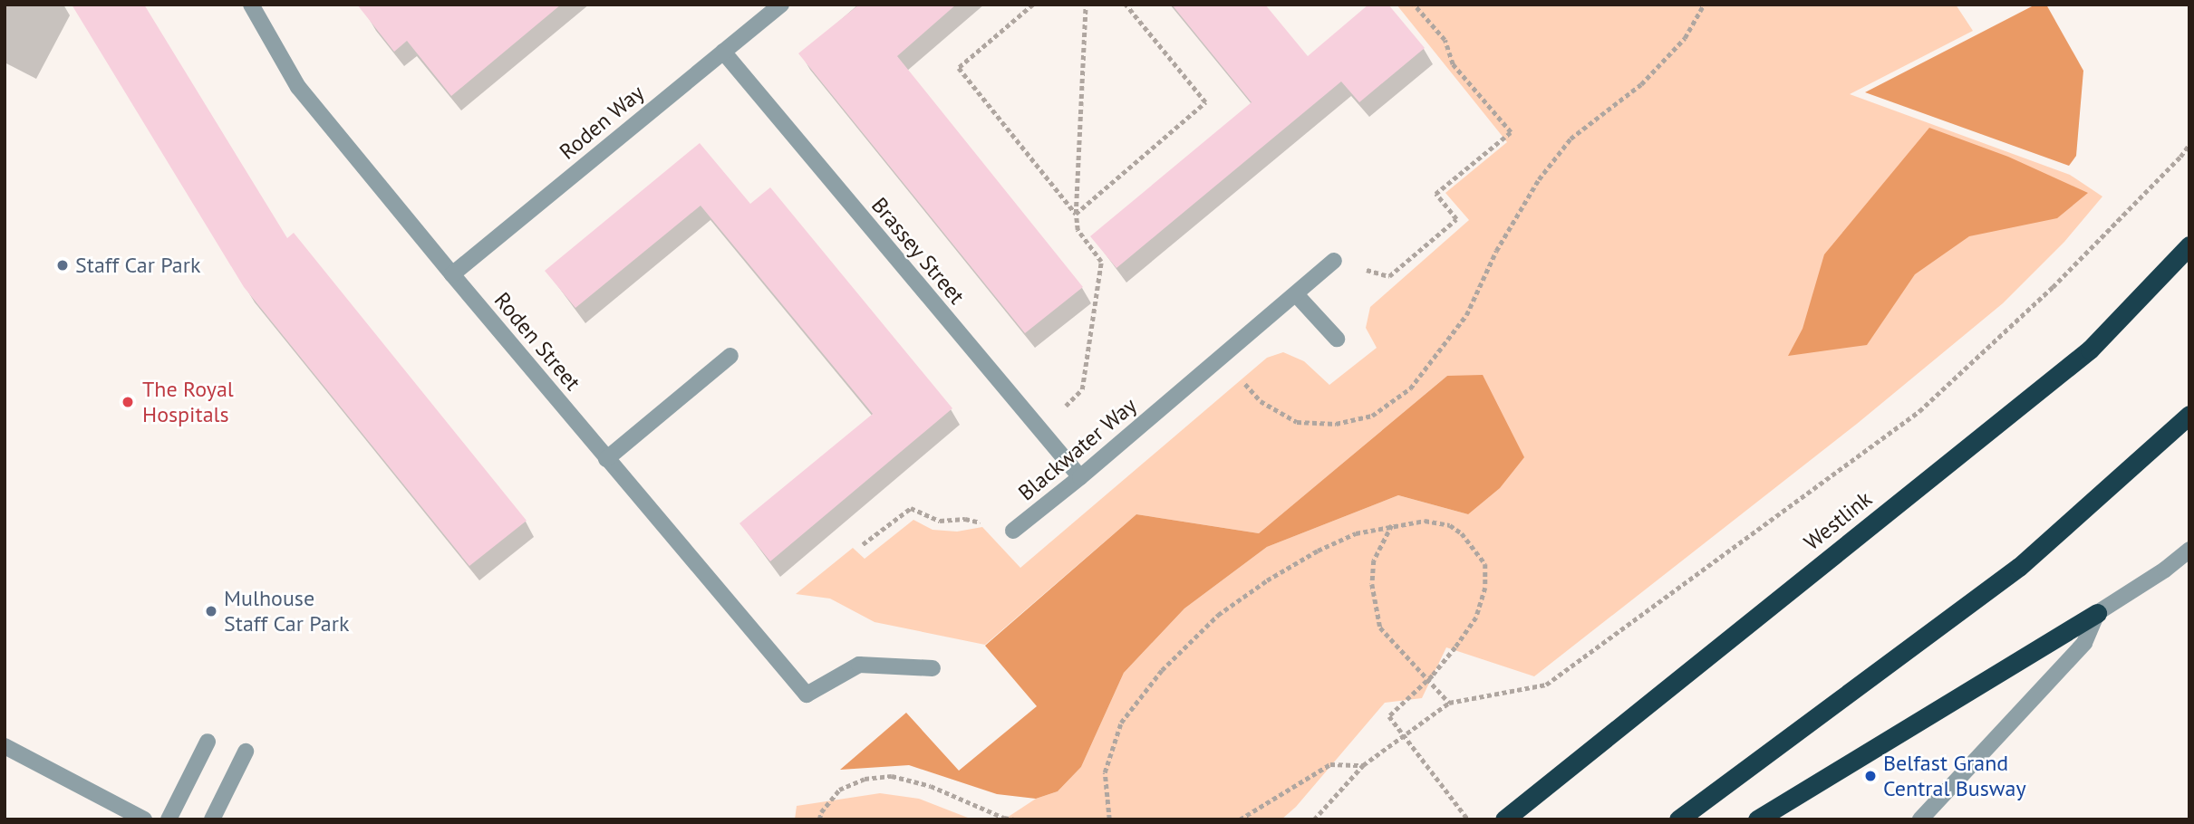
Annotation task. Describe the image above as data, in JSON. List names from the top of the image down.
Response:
{
  "streets": {
    "highway": ["Westlink"],
    "street": [
      "Roden Way",
      "Brassey Street",
      "Roden Street",
      "Blackwater Way"
    ]
  },
  "crossings": [
    ["Roden Way", "Brassey Street"],
    ["Roden Way", "Roden Street"],
    ["Brassey Street", "Blackwater Way"]
  ],
  "places": [
    "Staff Car Park",
    "The Royal Hospitals",
    "Mulhouse Staff Car Park",
    "Belfast Grand Central Busway"
  ]
}
